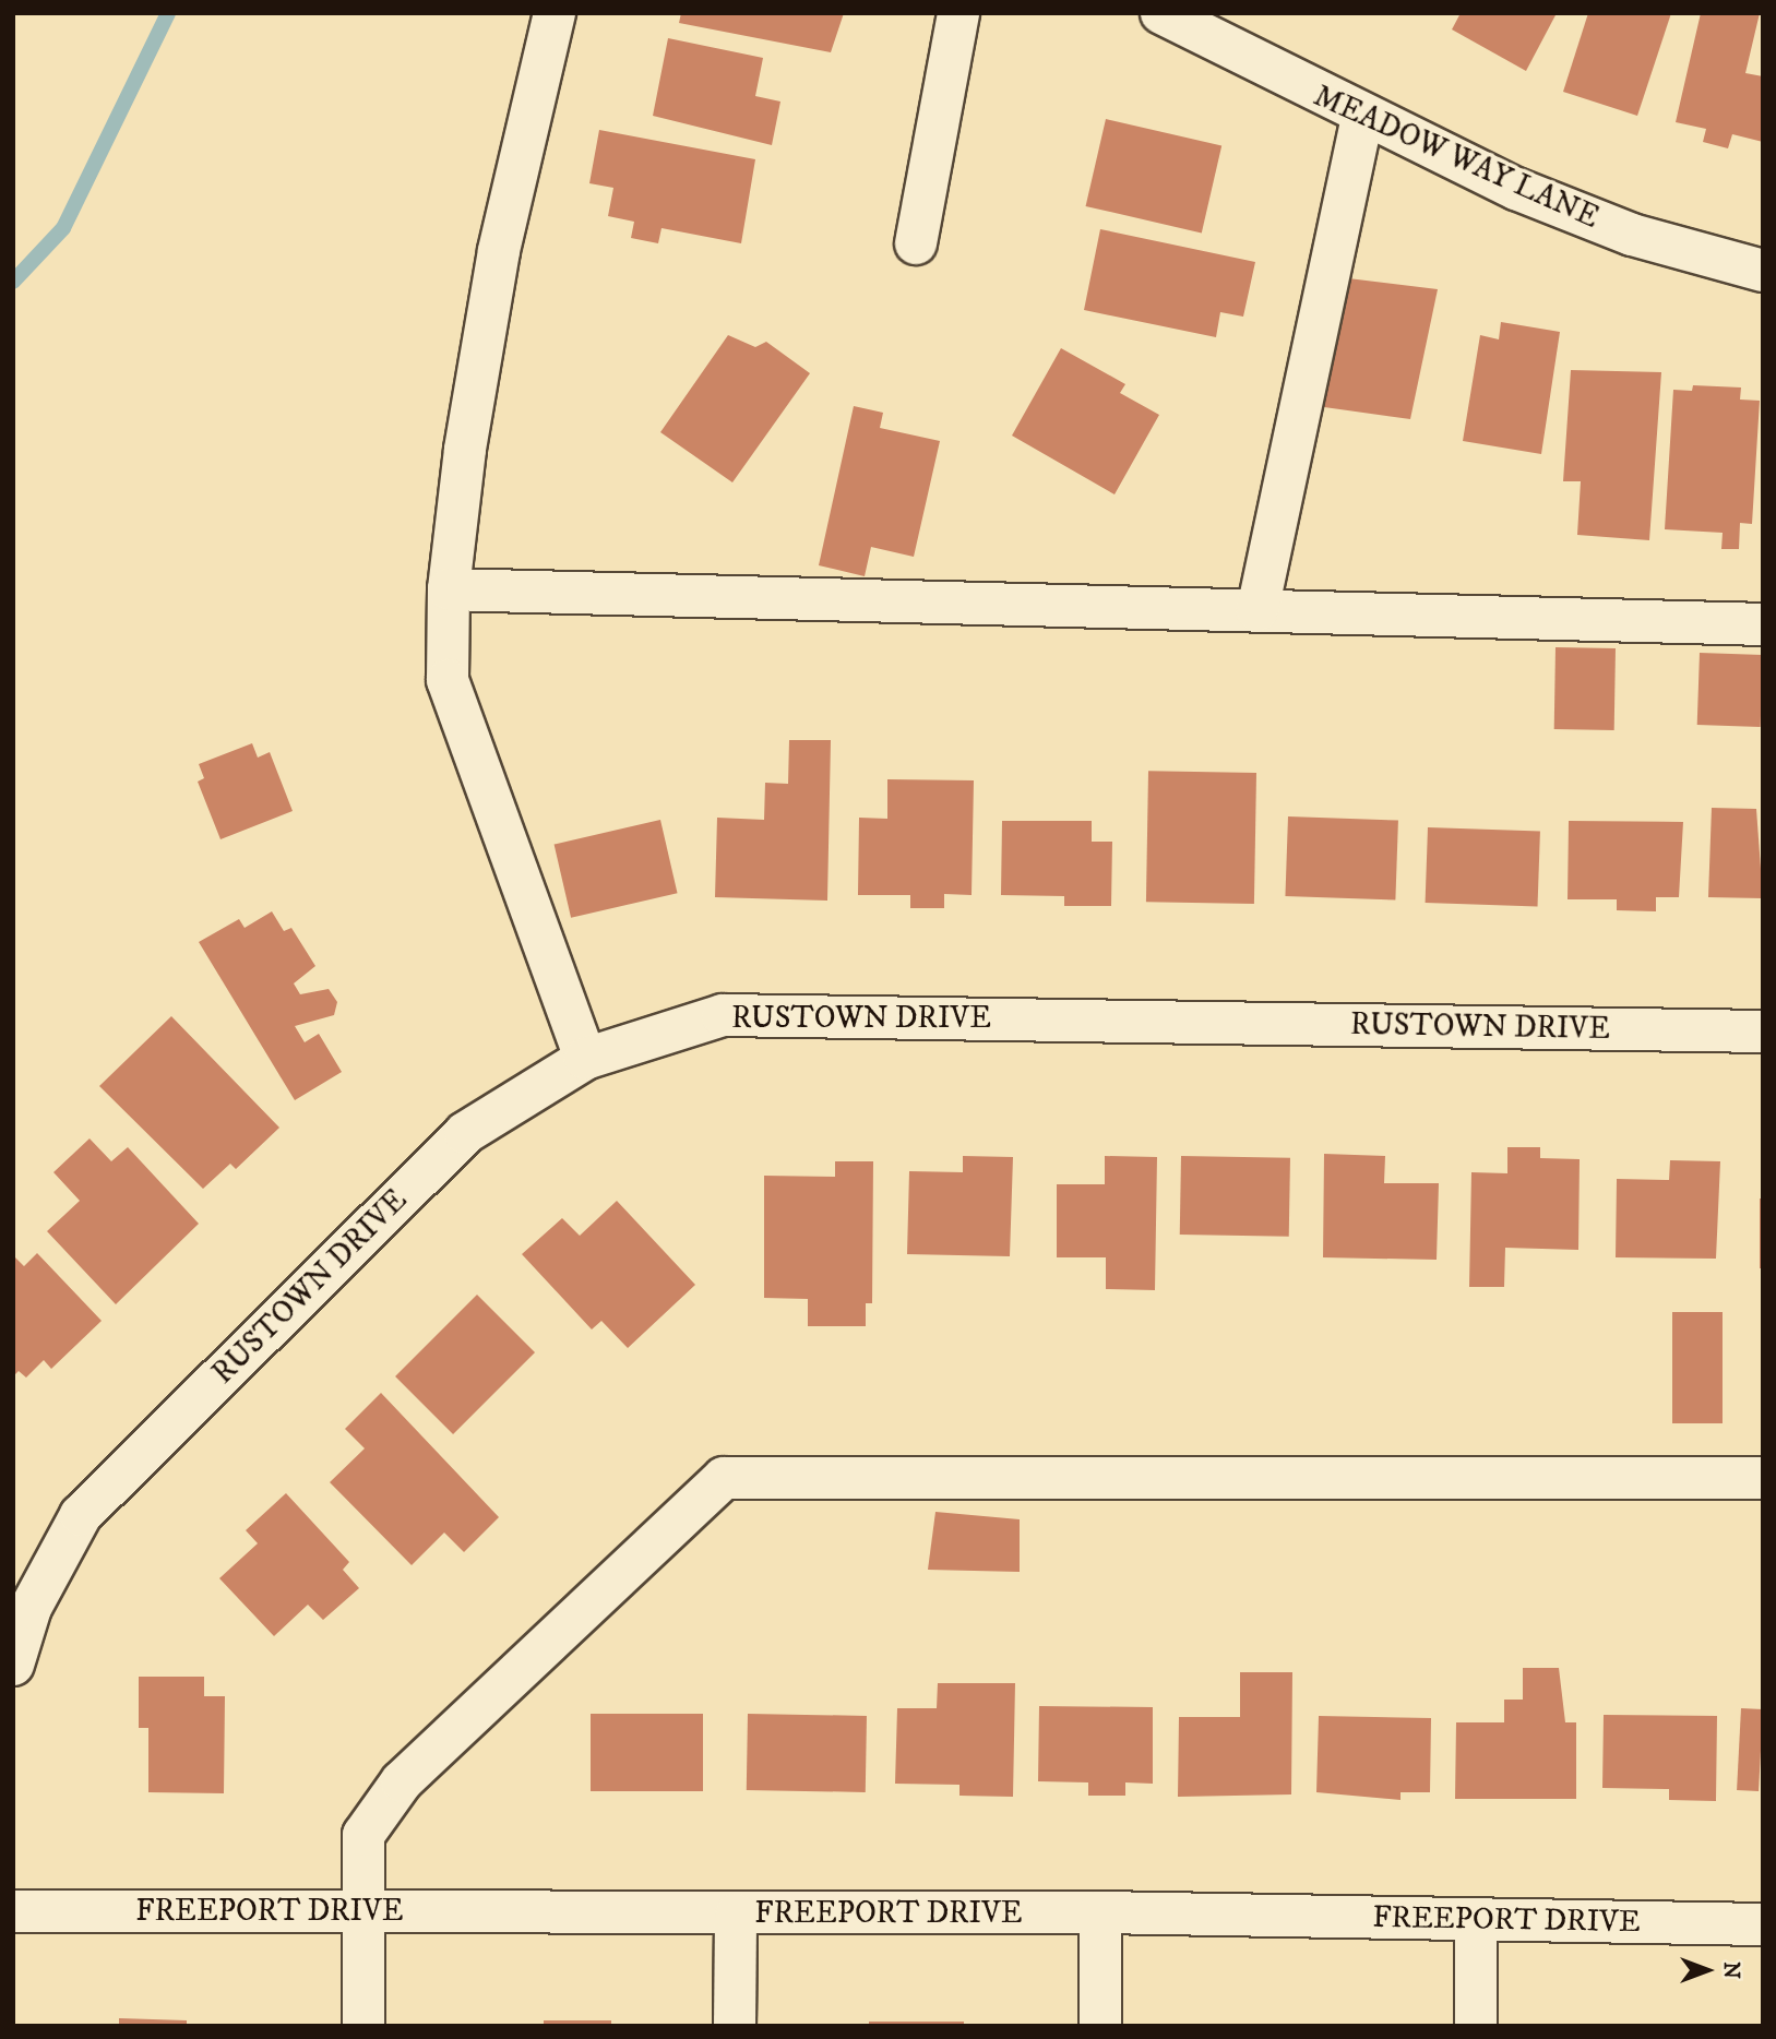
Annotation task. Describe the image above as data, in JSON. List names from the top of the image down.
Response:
{
  "streets": {
    "street": ["MEADOW WAY LANE", "RUSTOWN DRIVE", "FREEPORT DRIVE"]
  },
  "north": "right"
}
